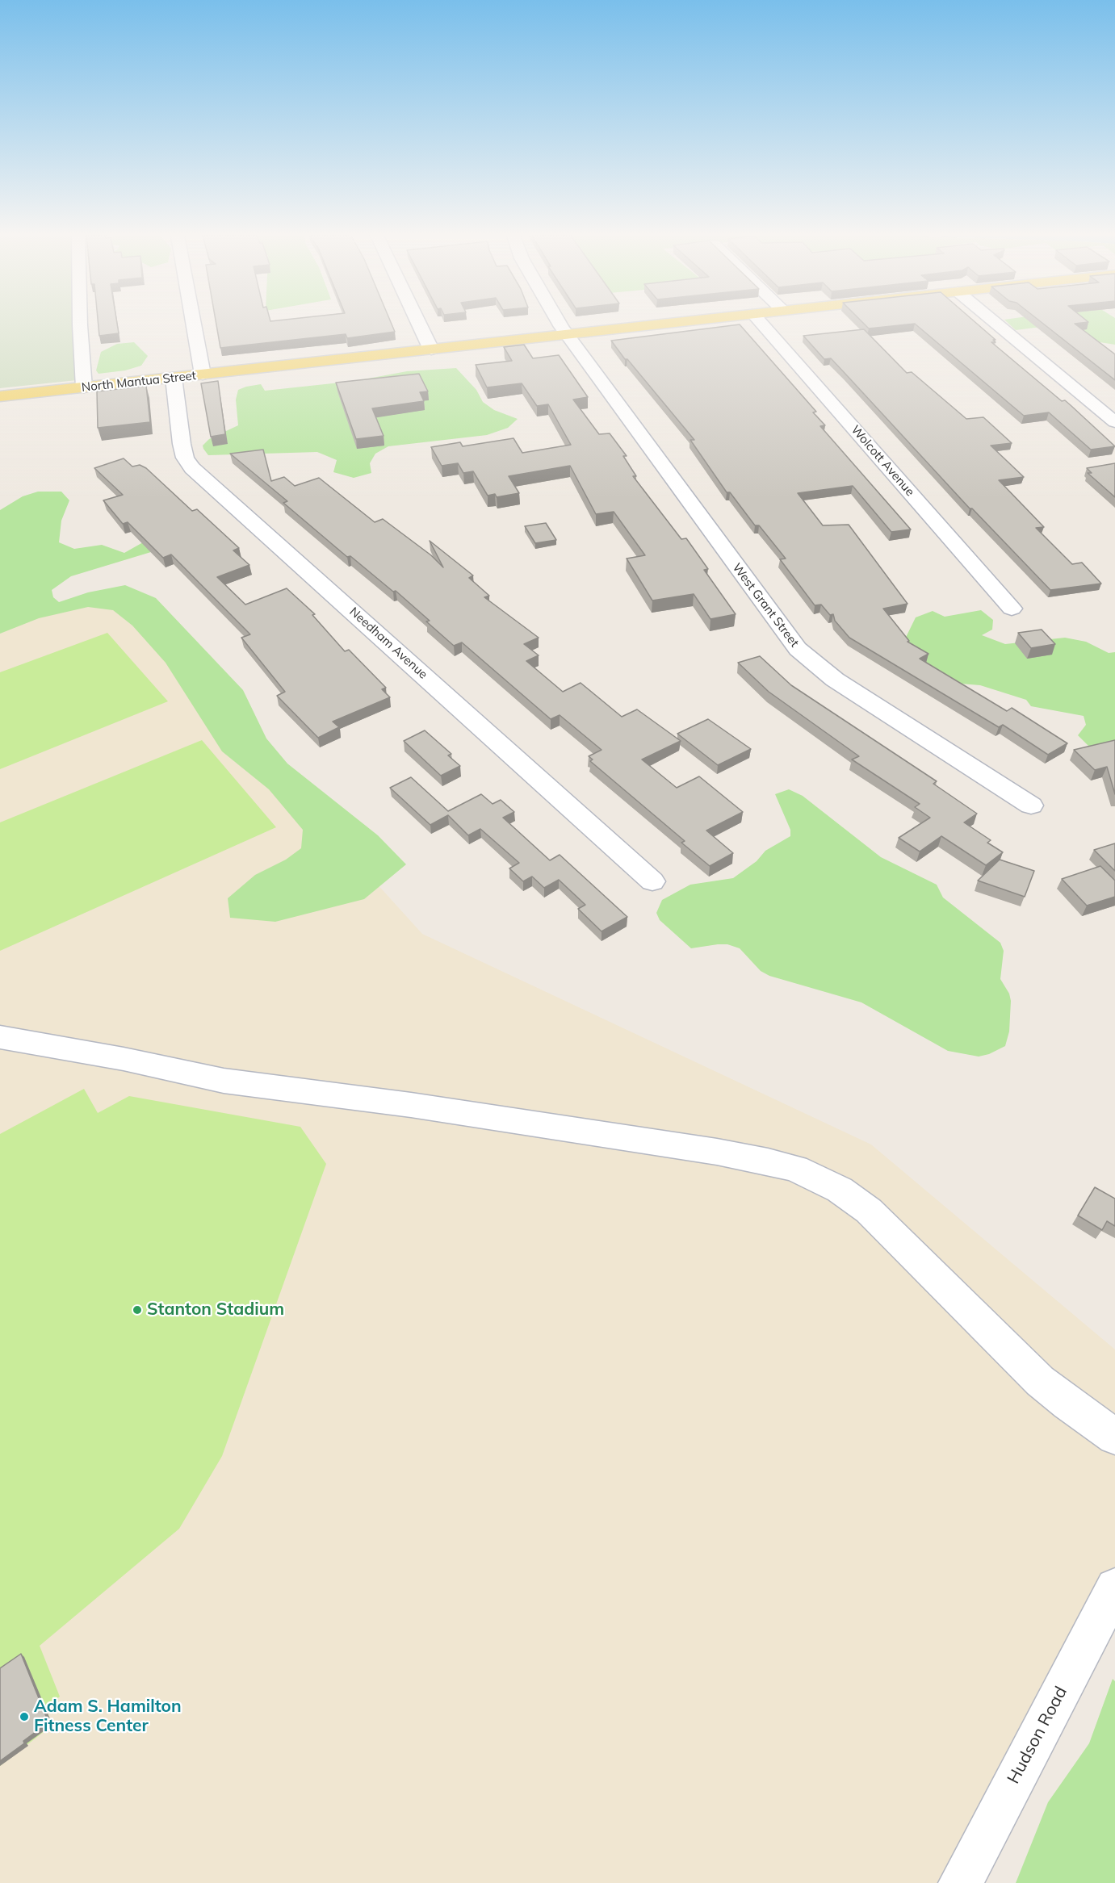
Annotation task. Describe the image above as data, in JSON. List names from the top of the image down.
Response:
{
  "streets": {
    "main road": ["North Mantua Street"],
    "street": [
      "Wolcott Avenue",
      "West Grant Street",
      "Needham Avenue",
      "Hudson Road"
    ]
  },
  "crossings": [
    ["North Mantua Street", "West Grant Street"],
    ["North Mantua Street", "Needham Avenue"]
  ],
  "places": ["Stanton Stadium", "Adam S. Hamilton Fitness Center"]
}
